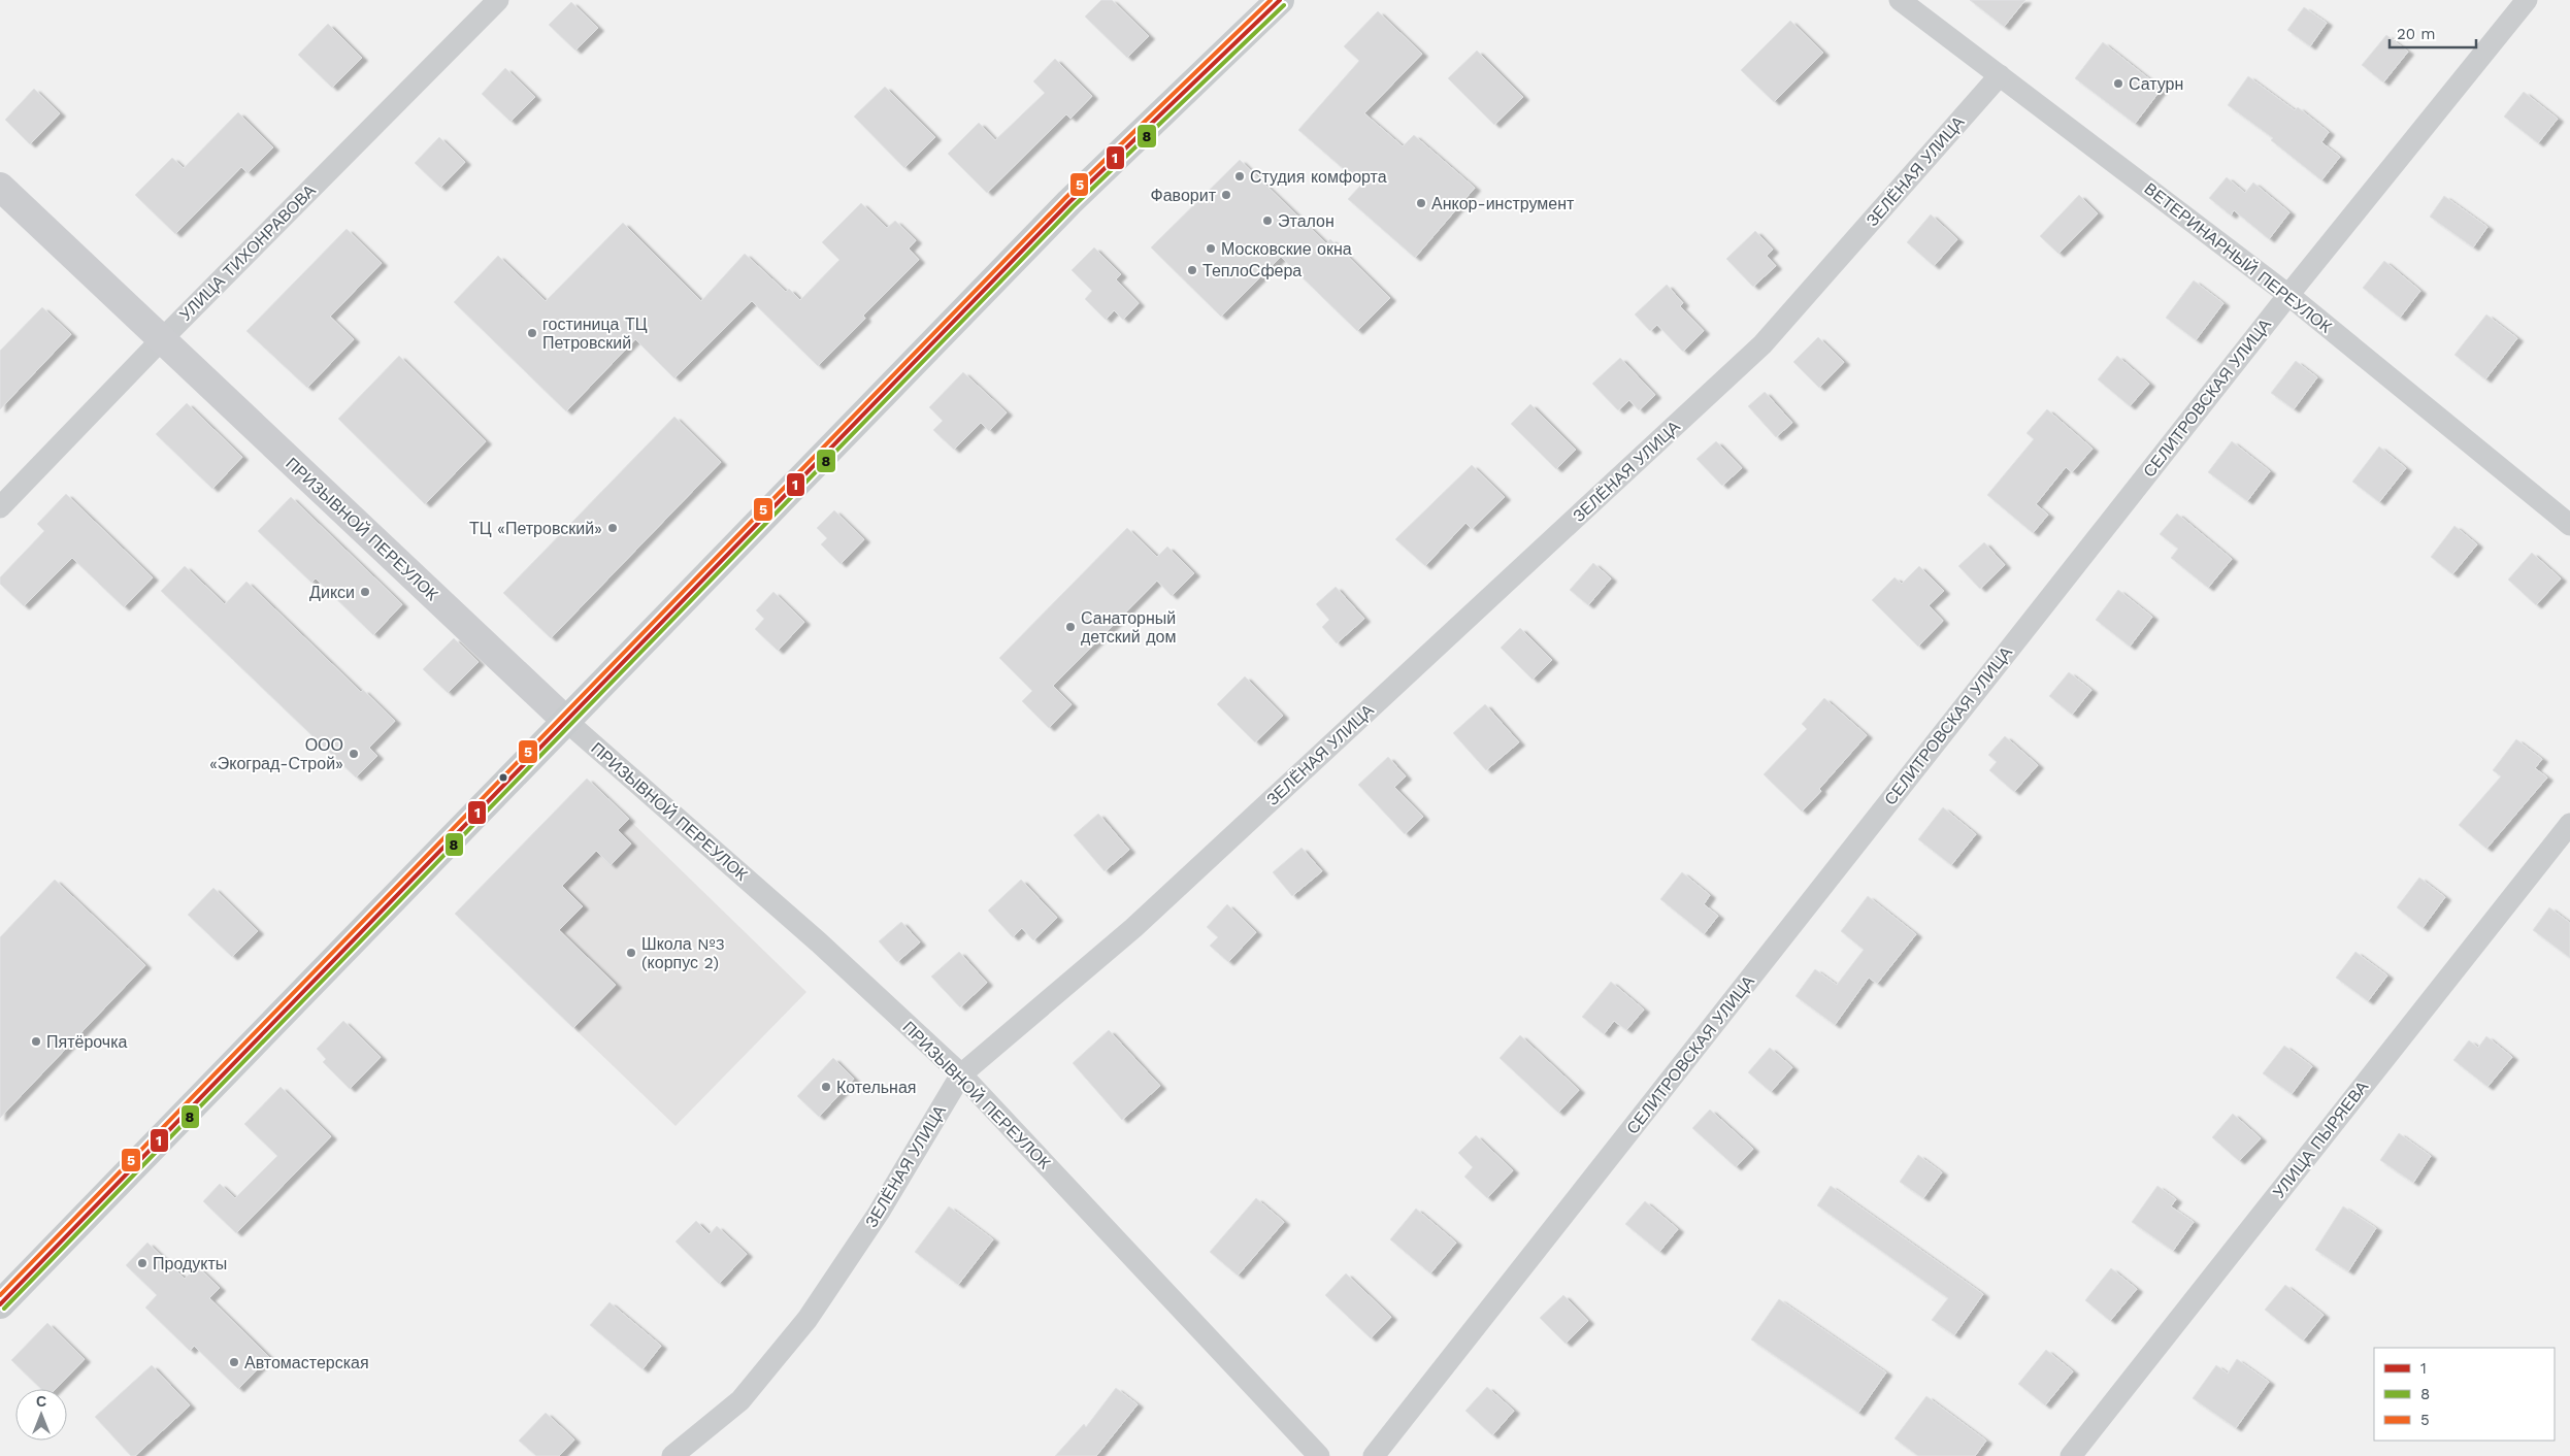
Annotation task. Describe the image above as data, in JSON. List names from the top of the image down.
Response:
{
  "streets": {
    "street": [
      "ЗЕЛЁНАЯ УЛИЦА",
      "УЛИЦА ТИХОНРАВОВА",
      "ВЕТЕРИНАРНЫЙ ПЕРЕУЛОК",
      "СЕЛИТРОВСКАЯ УЛИЦА",
      "ПРИЗЫВНОЙ ПЕРЕУЛОК",
      "УЛИЦА ПЫРЯЕВА"
    ]
  },
  "crossings": [
    ["ЗЕЛЁНАЯ УЛИЦА", "ВЕТЕРИНАРНЫЙ ПЕРЕУЛОК"],
    ["ЗЕЛЁНАЯ УЛИЦА", "ПРИЗЫВНОЙ ПЕРЕУЛОК"],
    ["УЛИЦА ТИХОНРАВОВА", "ПРИЗЫВНОЙ ПЕРЕУЛОК"],
    ["ВЕТЕРИНАРНЫЙ ПЕРЕУЛОК", "СЕЛИТРОВСКАЯ УЛИЦА"]
  ],
  "places": [
    "Сатурн",
    "Студия комфорта",
    "Фаворит",
    "Анкор-инструмент",
    "Эталон",
    "Московские окна",
    "ТеплоСфера",
    "гостиница ТЦ Петровский",
    "ТЦ «Петровский»",
    "Дикси",
    "Санаторный детский дом",
    "ООО «Экоград-Строй»",
    "Школа №3 (корпус 2)",
    "Пятёрочка",
    "Котельная",
    "Продукты",
    "Автомастерская"
  ],
  "lines": ["transit line 1", "transit line 5", "transit line 8"],
  "legend": ["1", "8", "5"],
  "scale_bar": "20 m",
  "north": "top"
}
